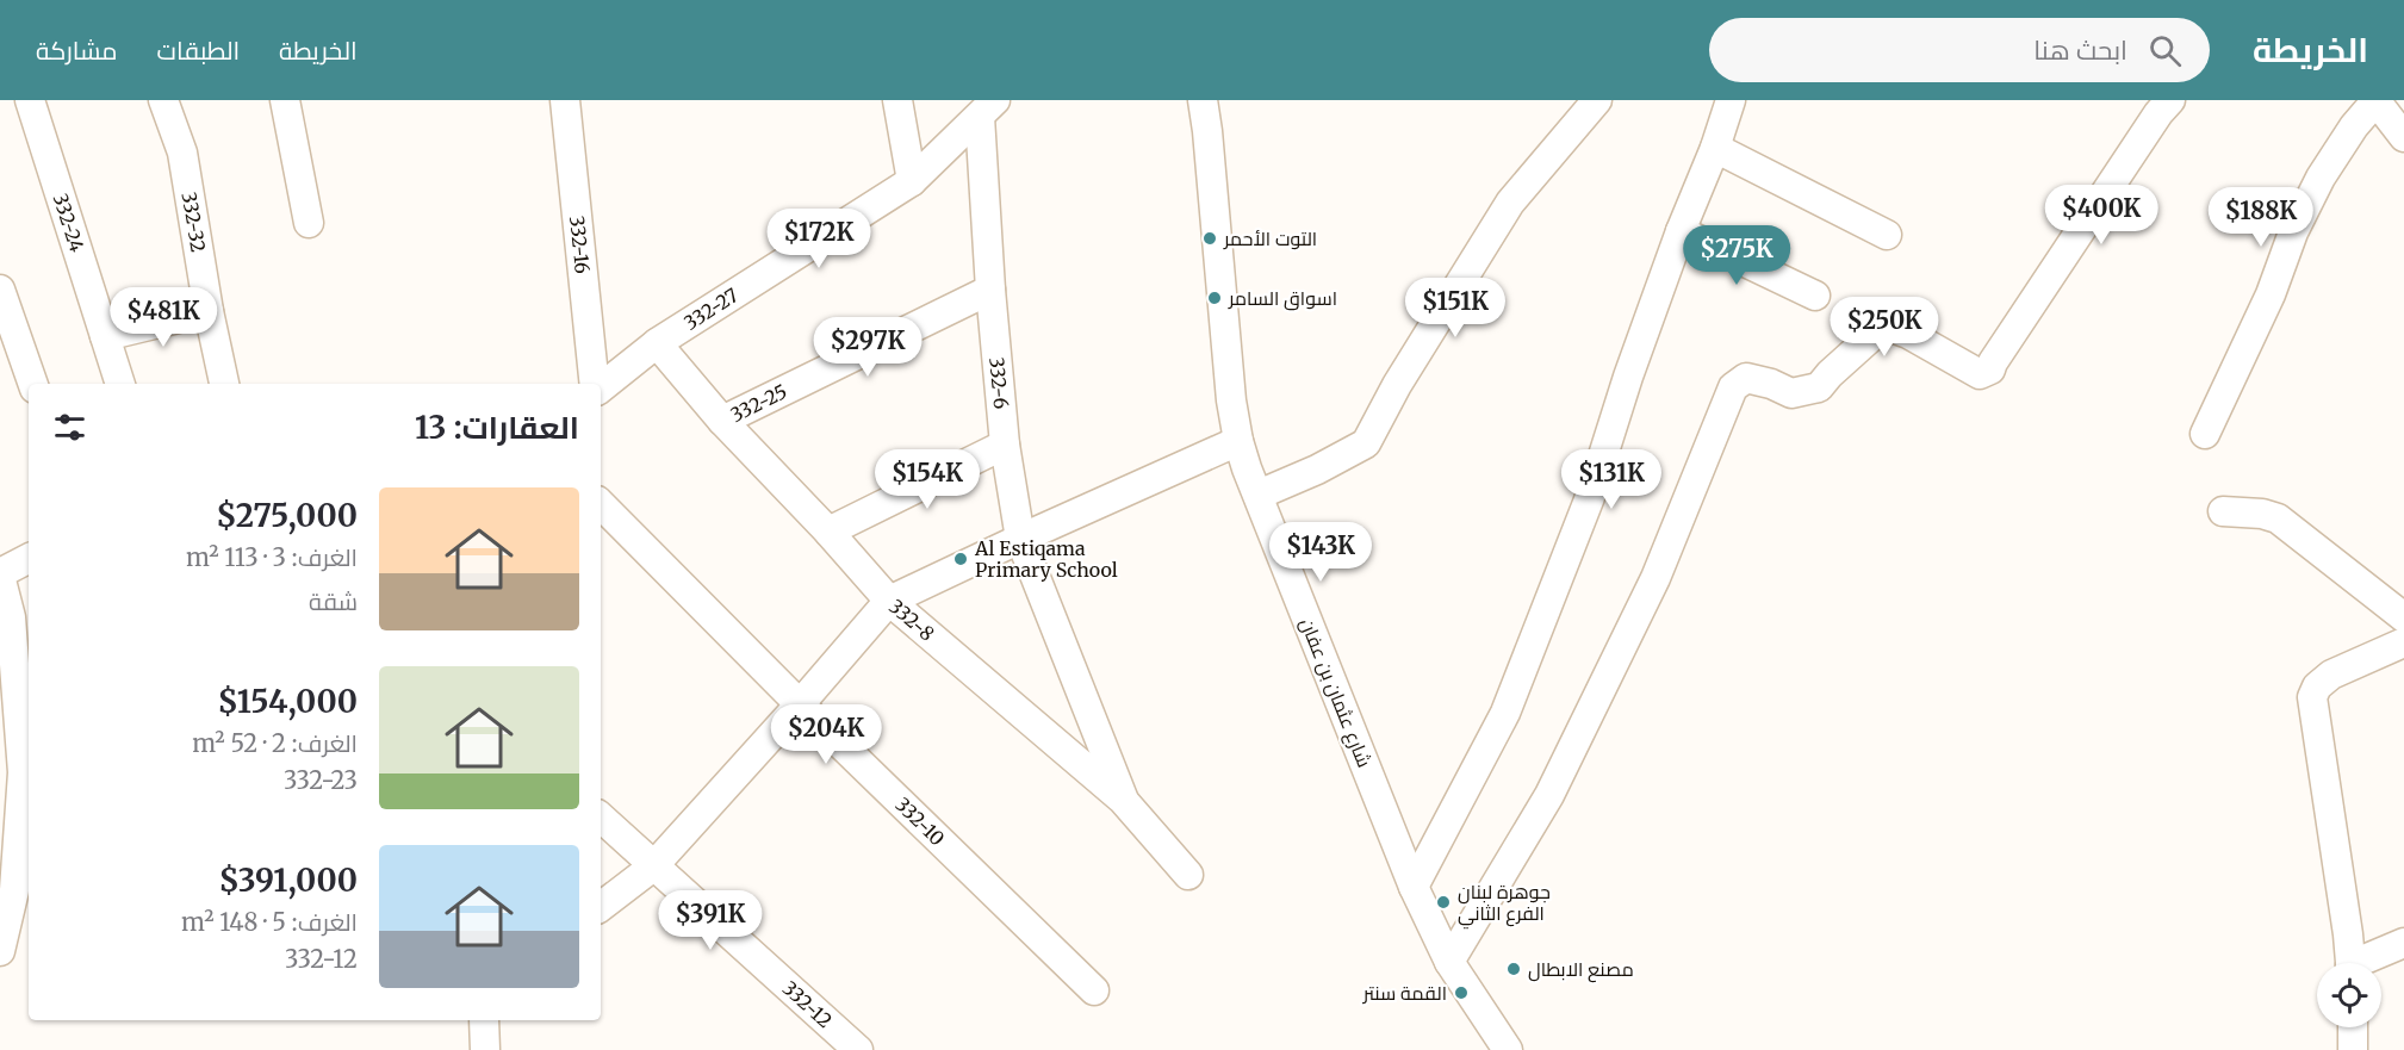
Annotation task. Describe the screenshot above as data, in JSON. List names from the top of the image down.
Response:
{
  "streets": {
    "street": [
      "332-32",
      "332-24",
      "332-16",
      "332-27",
      "332-6",
      "332-25",
      "332-8",
      "شارع عثمان بن عفان",
      "332-10",
      "332-12"
    ]
  },
  "crossings": [
    ["332-27", "332-6"],
    ["332-27", "332-8"],
    ["332-6", "332-25"],
    ["332-6", "332-8"],
    ["332-25", "332-8"]
  ],
  "places": [
    "التوت الأحمر",
    "اسواق السامر",
    "Al Estiqama Primary School",
    "جوهرة لبنان الفرع الثاني",
    "مصنع الابطال",
    "القمة سنتر"
  ],
  "page": {
    "header": "الخريطة",
    "search": "ابحث هنا",
    "nav": ["الخريطة", "الطبقات", "مشاركة"],
    "price": [
      "$400K",
      "$188K",
      "$172K",
      "$275K",
      "$151K",
      "$481K",
      "$250K",
      "$297K",
      "$154K",
      "$131K",
      "$143K",
      "$204K",
      "$391K"
    ],
    "heading": "العقارات: 13",
    "list": [
      {
        "name": "$275,000",
        "note": "الغرف: 3 · 113 m² · شقة"
      },
      {
        "name": "$154,000",
        "note": "الغرف: 2 · 52 m² · 332-23"
      },
      {
        "name": "$391,000",
        "note": "الغرف: 5 · 148 m² · 332-12"
      }
    ]
  }
}
